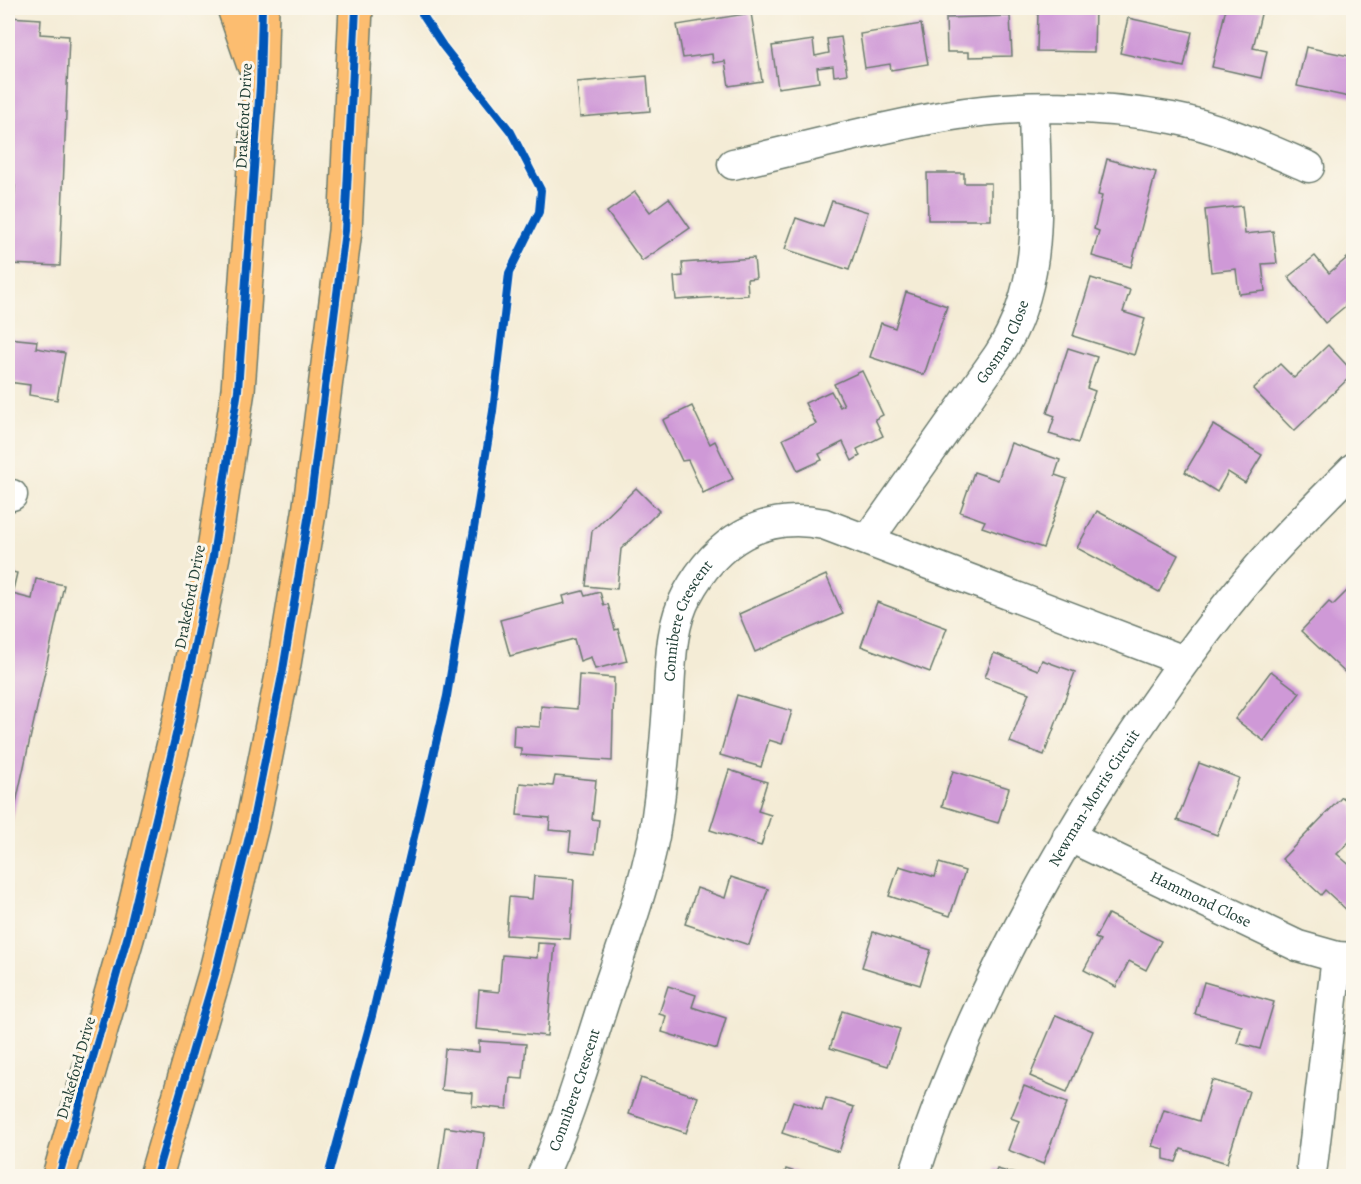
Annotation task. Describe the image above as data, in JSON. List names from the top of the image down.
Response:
{
  "streets": {
    "highway": ["Drakeford Drive"],
    "street": [
      "Gosman Close",
      "Connibere Crescent",
      "Newman-Morris Circuit",
      "Hammond Close"
    ]
  },
  "crossings": [
    ["Gosman Close", "Connibere Crescent"],
    ["Connibere Crescent", "Newman-Morris Circuit"],
    ["Newman-Morris Circuit", "Hammond Close"]
  ]
}
